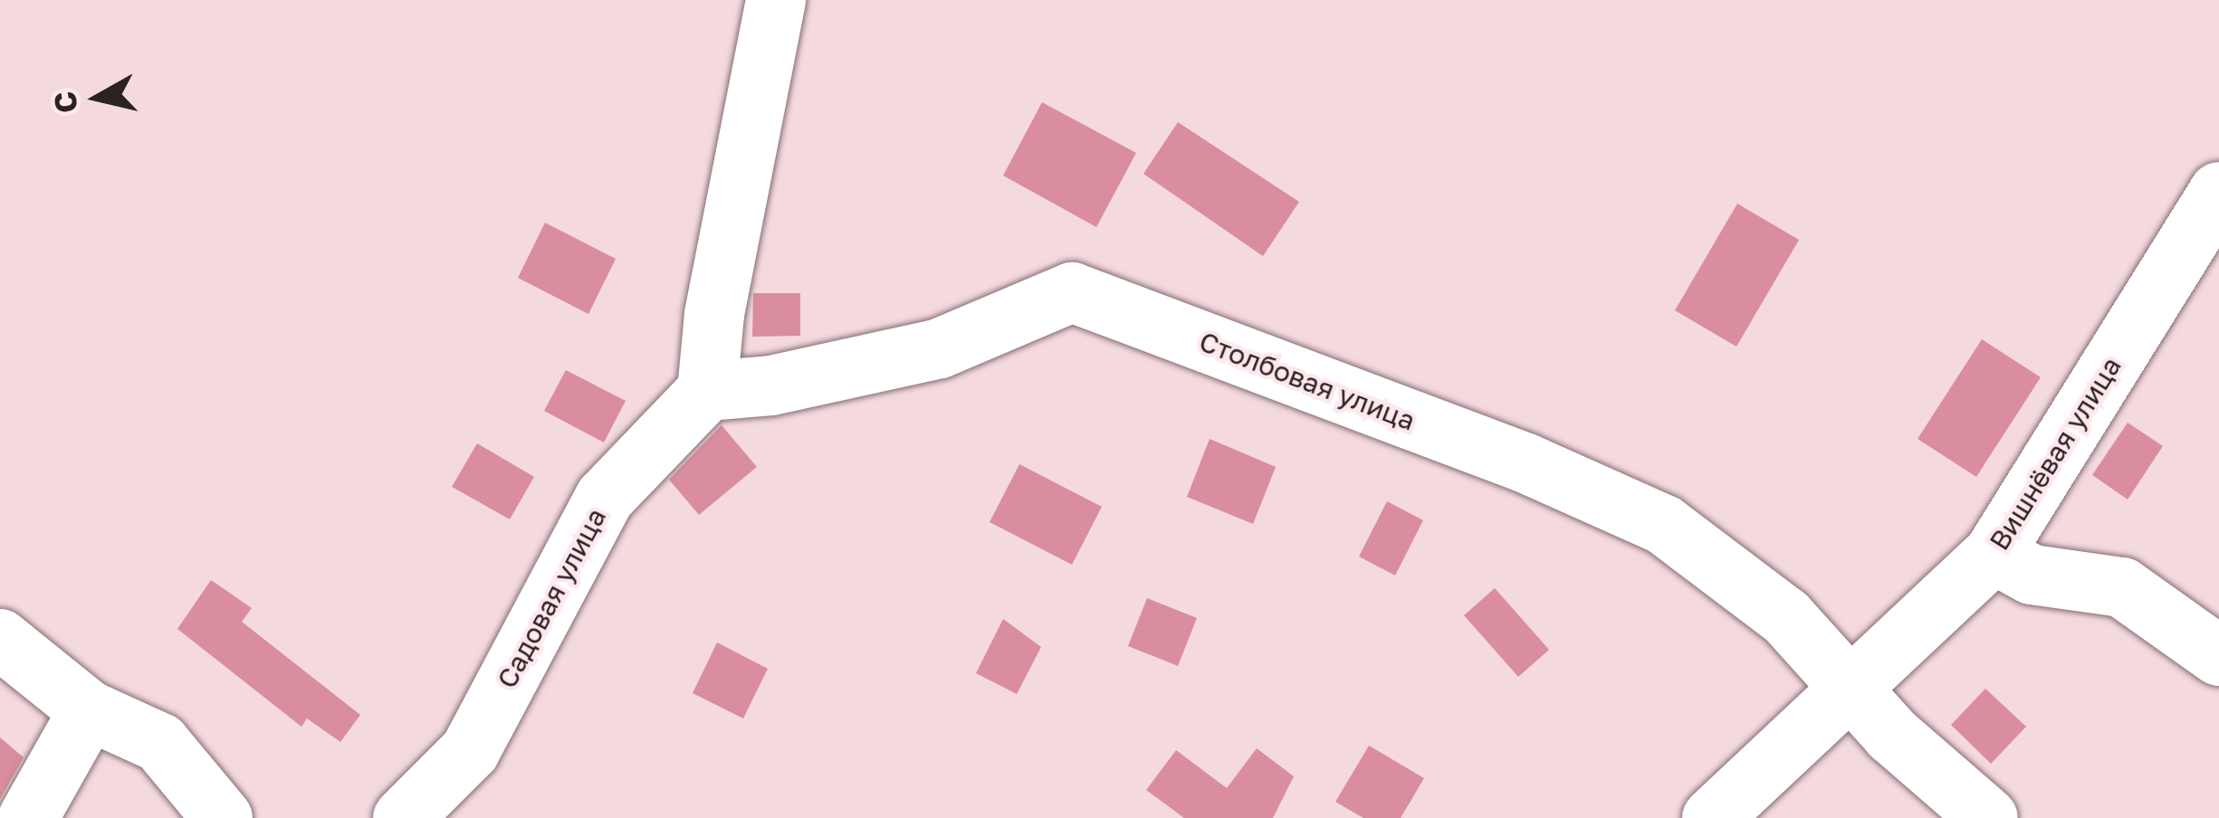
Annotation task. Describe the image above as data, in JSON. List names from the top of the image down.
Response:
{
  "streets": {
    "street": ["Столбовая улица", "Вишнёвая улица", "Садовая улица"]
  },
  "crossings": [
    ["Столбовая улица", "Вишнёвая улица"],
    ["Столбовая улица", "Садовая улица"]
  ],
  "north": "left"
}
